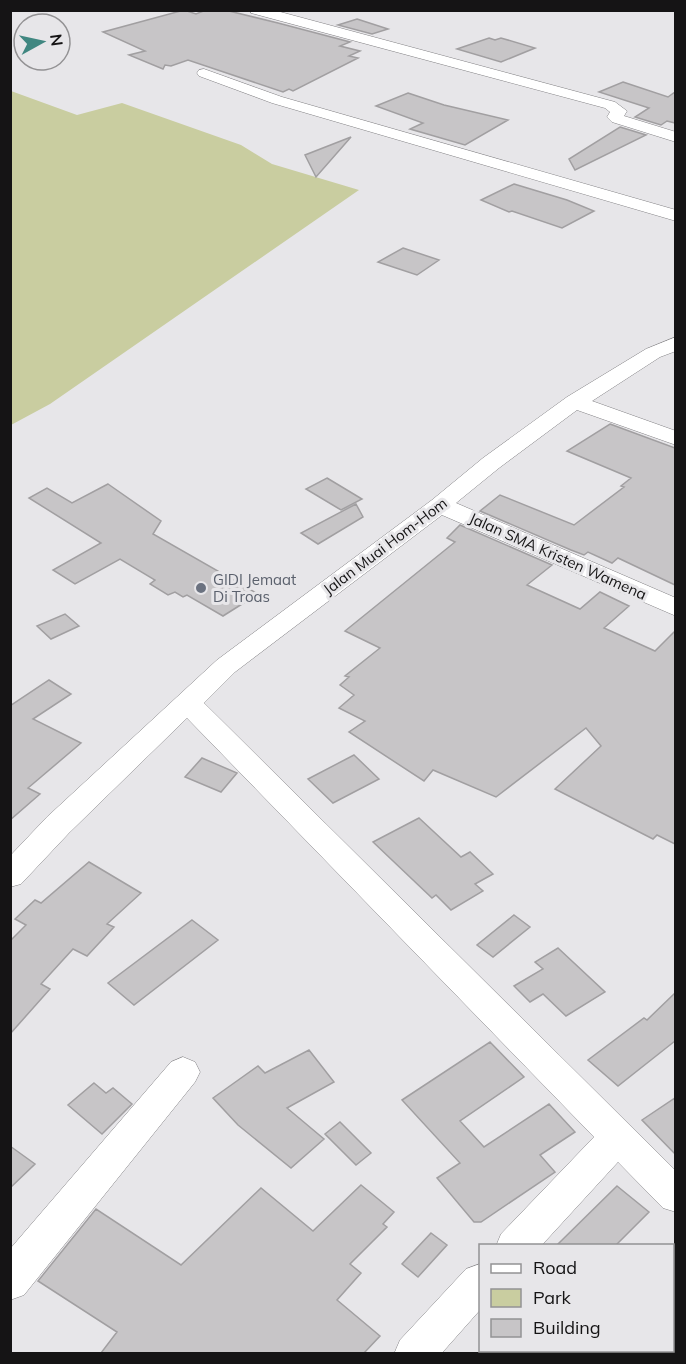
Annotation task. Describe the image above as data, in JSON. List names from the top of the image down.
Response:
{
  "streets": {
    "street": ["Jalan Muai Hom-Hom", "Jalan SMA Kristen Wamena"]
  },
  "crossings": [
    ["Jalan Muai Hom-Hom", "Jalan SMA Kristen Wamena"]
  ],
  "places": ["GIDI Jemaat Di Troas"],
  "legend": ["Road", "Park", "Building"],
  "north": "right"
}
